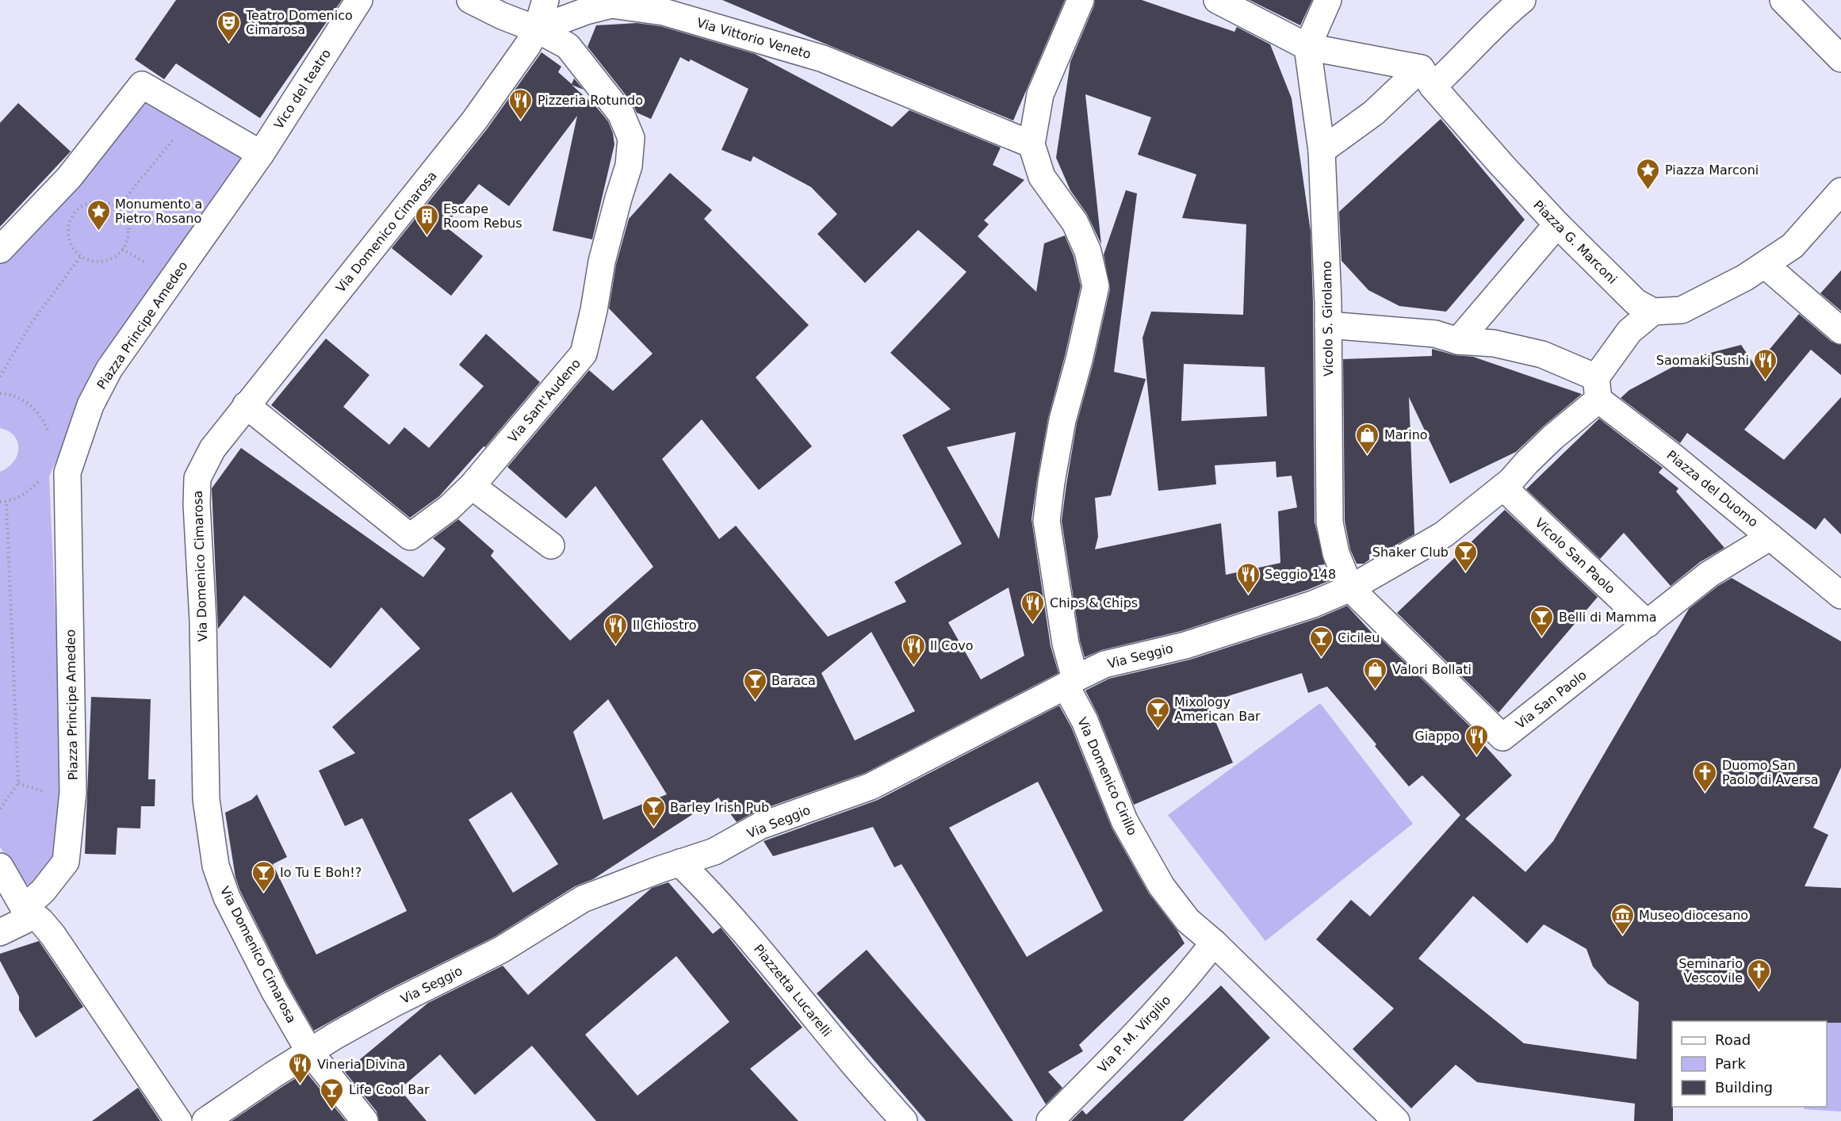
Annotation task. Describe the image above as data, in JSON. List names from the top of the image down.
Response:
{
  "streets": {
    "street": [
      "Via Vittorio Veneto",
      "Vico del teatro",
      "Via Domenico Cimarosa",
      "Piazza G. Marconi",
      "Vicolo S. Girolamo",
      "Piazza Principe Amedeo",
      "Via Sant'Audeno",
      "Piazza del Duomo",
      "Vicolo San Paolo",
      "Via Seggio",
      "Via San Paolo",
      "Via Domenico Cirillo",
      "Piazzetta Lucarelli",
      "Via P. M. Virgilio"
    ]
  },
  "crossings": [
    ["Via Vittorio Veneto", "Via Domenico Cimarosa"],
    ["Via Vittorio Veneto", "Via Sant'Audeno"],
    ["Via Vittorio Veneto", "Via Domenico Cirillo"],
    ["Vico del teatro", "Piazza Principe Amedeo"],
    ["Via Domenico Cimarosa", "Via Sant'Audeno"],
    ["Via Domenico Cimarosa", "Via Seggio"],
    ["Piazza G. Marconi", "Via Seggio"],
    ["Vicolo S. Girolamo", "Via Seggio"],
    ["Vicolo S. Girolamo", "Via San Paolo"],
    ["Piazza del Duomo", "Via Seggio"],
    ["Piazza del Duomo", "Via San Paolo"],
    ["Vicolo San Paolo", "Via Seggio"],
    ["Vicolo San Paolo", "Via San Paolo"],
    ["Via Seggio", "Via San Paolo"],
    ["Via Seggio", "Via Domenico Cirillo"],
    ["Via Seggio", "Piazzetta Lucarelli"],
    ["Via Domenico Cirillo", "Via P. M. Virgilio"]
  ],
  "places": {
    "theatre": ["Teatro Domenico Cimarosa"],
    "restaurant": [
      "Pizzeria Rotundo",
      "Saomaki Sushi",
      "Seggio 148",
      "Chips & Chips",
      "Il Chiostro",
      "Il Covo",
      "Giappo",
      "Vineria Divina"
    ],
    "place": ["Piazza Marconi", "Monumento a Pietro Rosano"],
    "building": ["Escape Room Rebus"],
    "shop": ["Marino", "Valori Bollati"],
    "bar": [
      "Shaker Club",
      "Belli di Mamma",
      "Cicileu",
      "Baraca",
      "Mixology American Bar",
      "Barley Irish Pub",
      "Io Tu E Boh!?",
      "Life Cool Bar"
    ],
    "church": ["Duomo San Paolo di Aversa", "Seminario Vescovile"],
    "museum": ["Museo diocesano"]
  },
  "legend": ["Road", "Park", "Building"]
}
